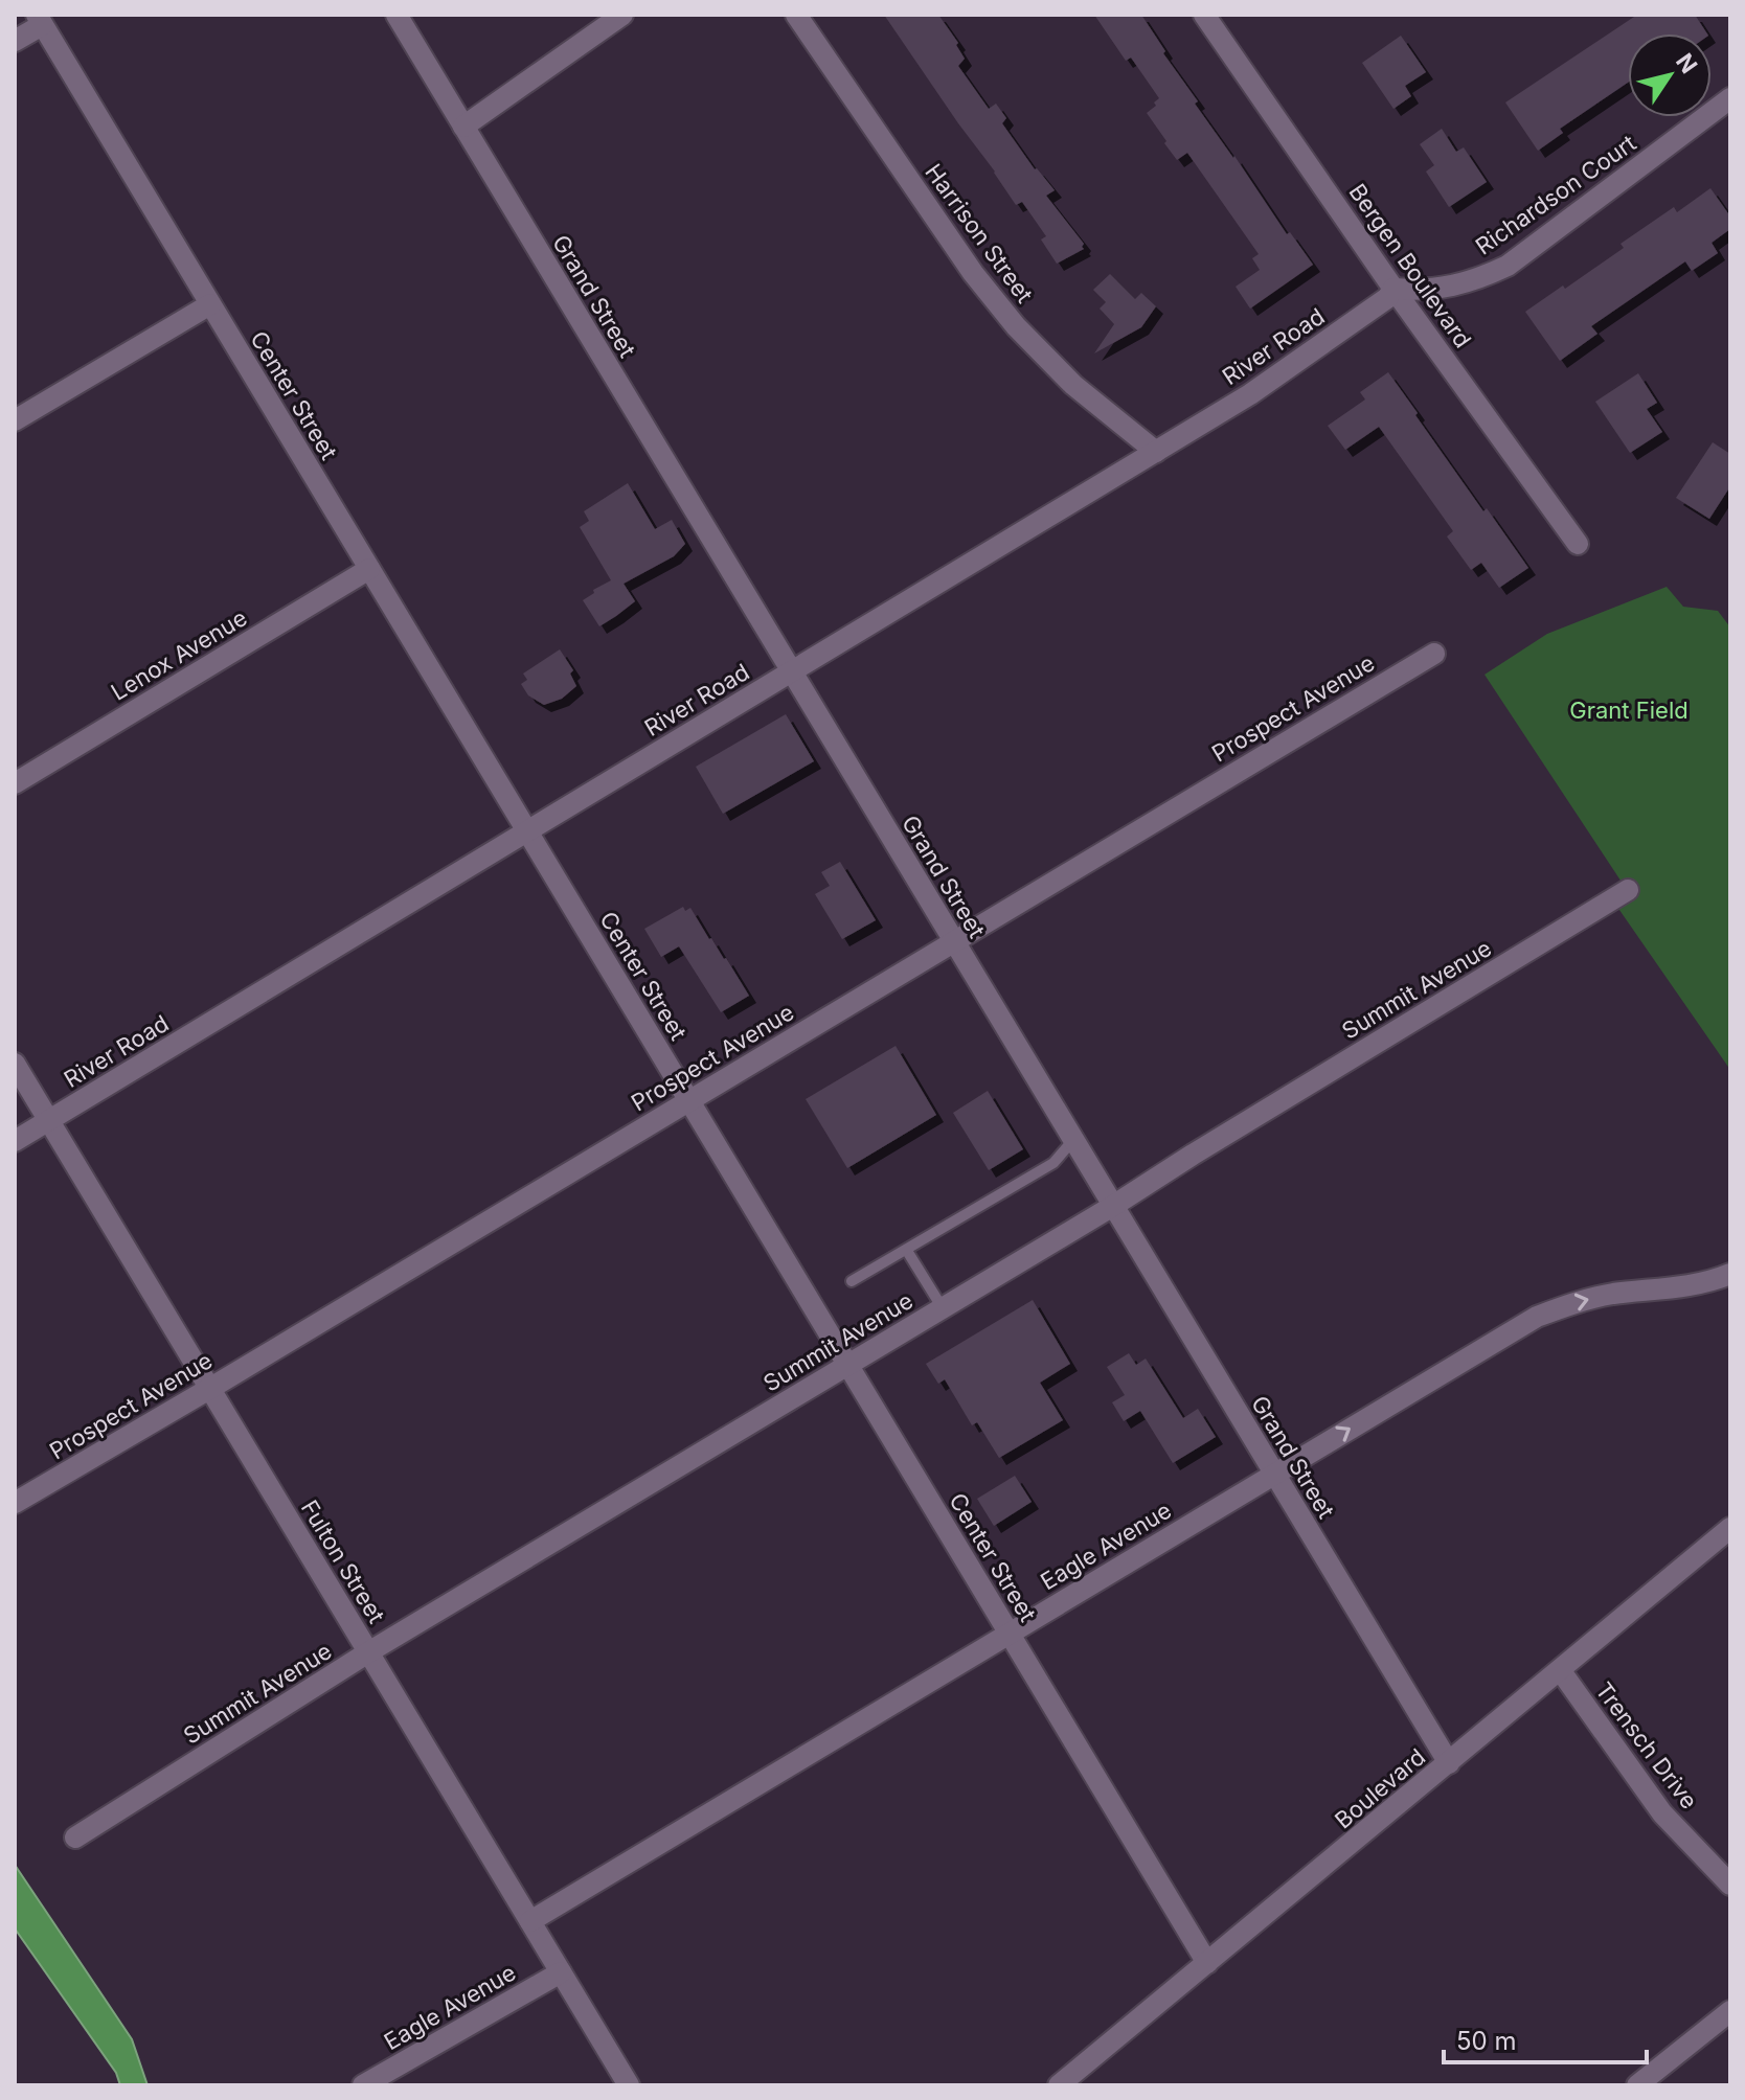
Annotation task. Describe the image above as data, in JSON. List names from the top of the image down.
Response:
{
  "streets": {
    "street": [
      "Richardson Court",
      "Harrison Street",
      "Bergen Boulevard",
      "Grand Street",
      "River Road",
      "Center Street",
      "Lenox Avenue",
      "Prospect Avenue",
      "Summit Avenue",
      "Eagle Avenue",
      "Fulton Street",
      "Trensch Drive",
      "Boulevard"
    ]
  },
  "crossings": [
    ["Richardson Court", "Bergen Boulevard"],
    ["Richardson Court", "River Road"],
    ["Harrison Street", "River Road"],
    ["Bergen Boulevard", "River Road"],
    ["Grand Street", "River Road"],
    ["Grand Street", "Prospect Avenue"],
    ["Grand Street", "Summit Avenue"],
    ["Grand Street", "Eagle Avenue"],
    ["Grand Street", "Boulevard"],
    ["River Road", "Center Street"],
    ["River Road", "Fulton Street"],
    ["Center Street", "Lenox Avenue"],
    ["Center Street", "Prospect Avenue"],
    ["Center Street", "Summit Avenue"],
    ["Center Street", "Eagle Avenue"],
    ["Center Street", "Boulevard"],
    ["Prospect Avenue", "Fulton Street"],
    ["Summit Avenue", "Fulton Street"],
    ["Eagle Avenue", "Fulton Street"],
    ["Trensch Drive", "Boulevard"]
  ],
  "parks": ["Grant Field"],
  "scale_bar": "50 m",
  "north": "top right"
}
